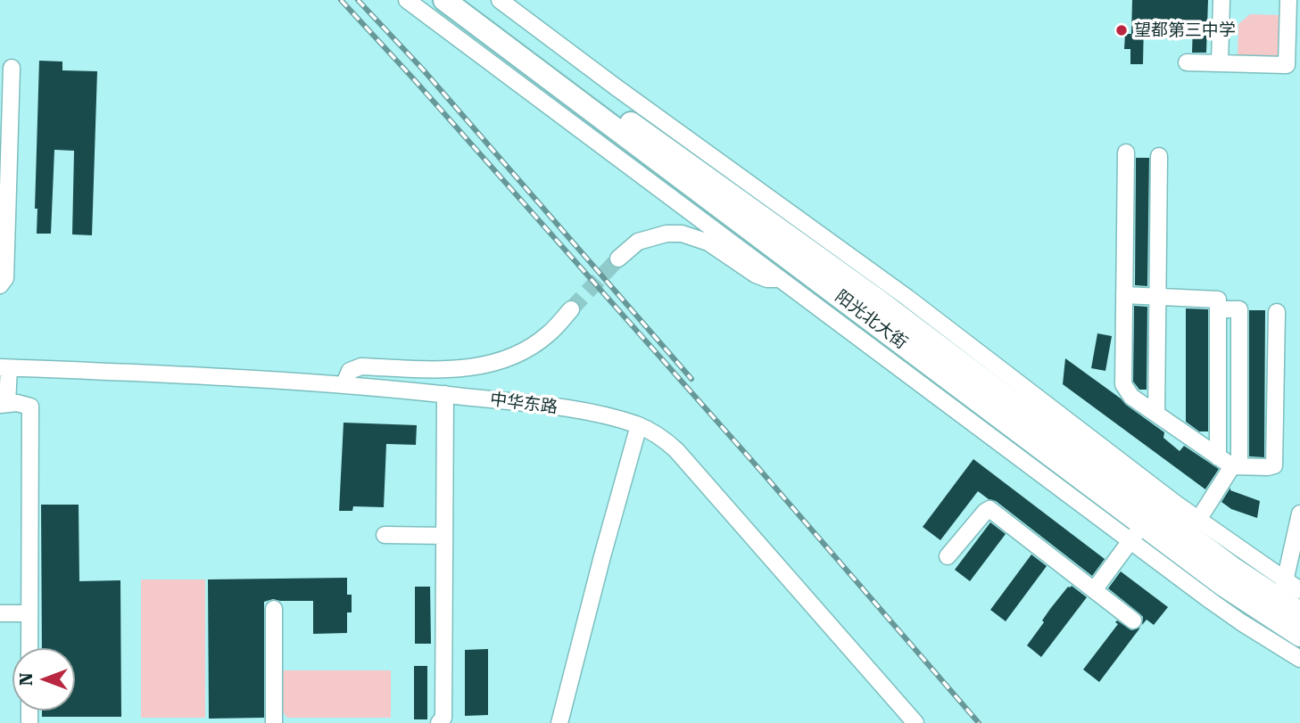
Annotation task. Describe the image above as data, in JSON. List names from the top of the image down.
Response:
{
  "streets": {
    "highway": ["阳光北大街"],
    "street": ["中华东路"]
  },
  "places": ["望都第三中学"],
  "north": "left"
}
